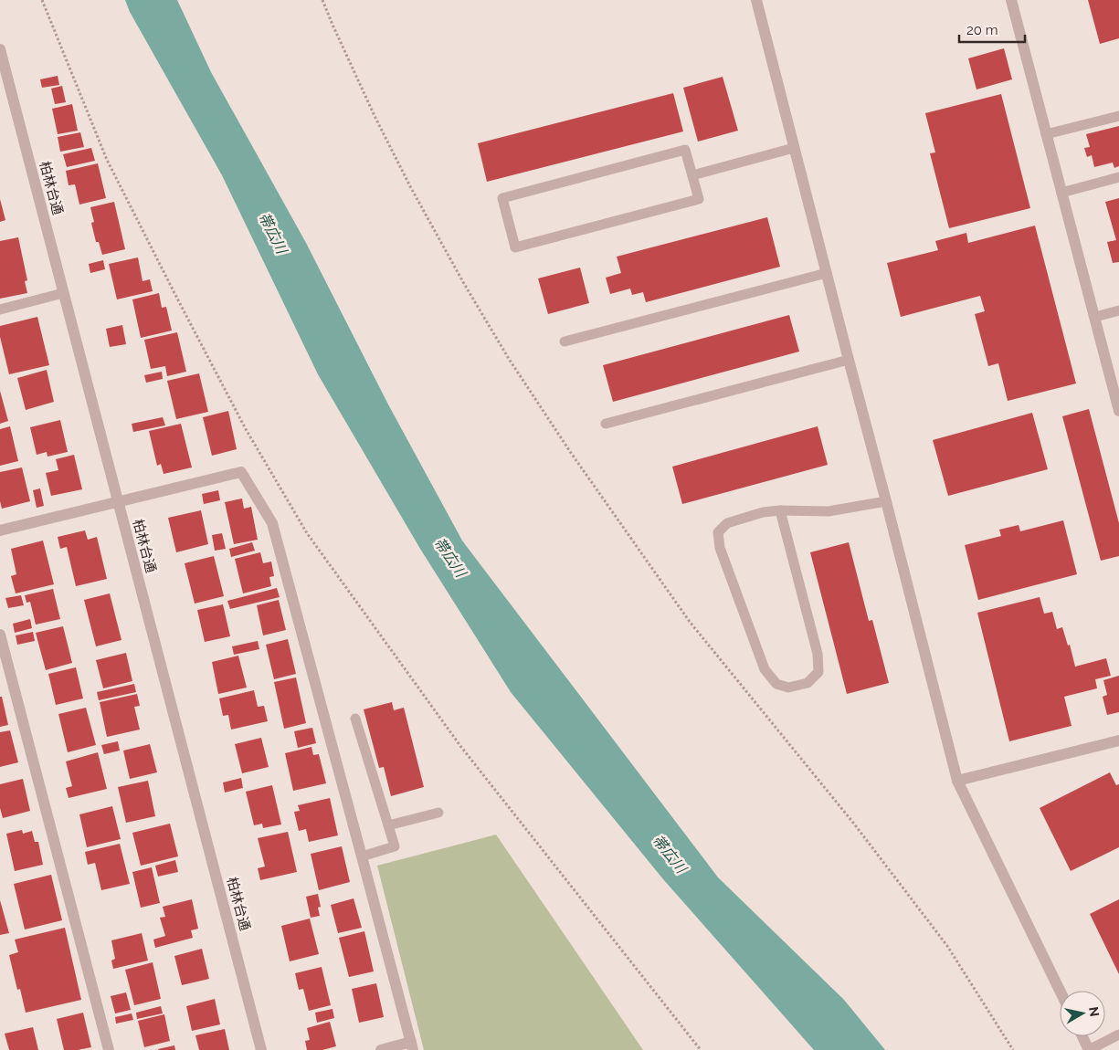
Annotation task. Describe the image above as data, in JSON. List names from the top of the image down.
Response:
{
  "streets": {
    "street": ["柏林台通"]
  },
  "water": ["帯広川"],
  "scale_bar": "20 m",
  "north": "right"
}
